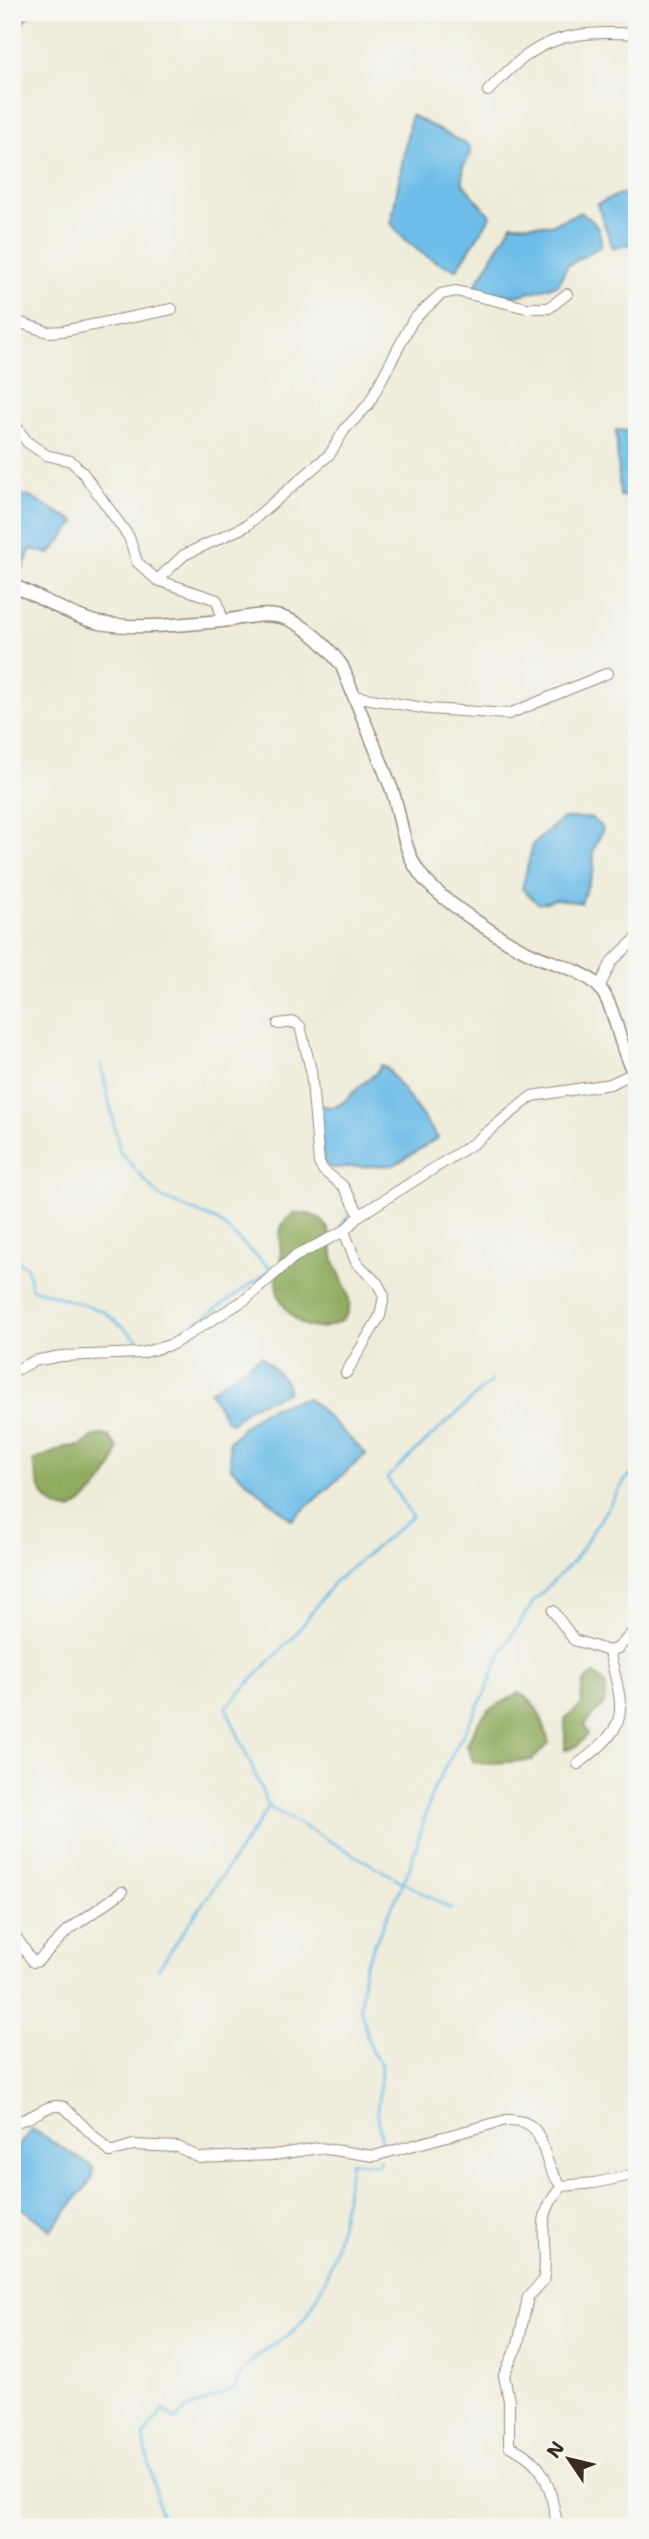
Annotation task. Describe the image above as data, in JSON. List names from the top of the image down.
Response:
{
  "north": "top left"
}
